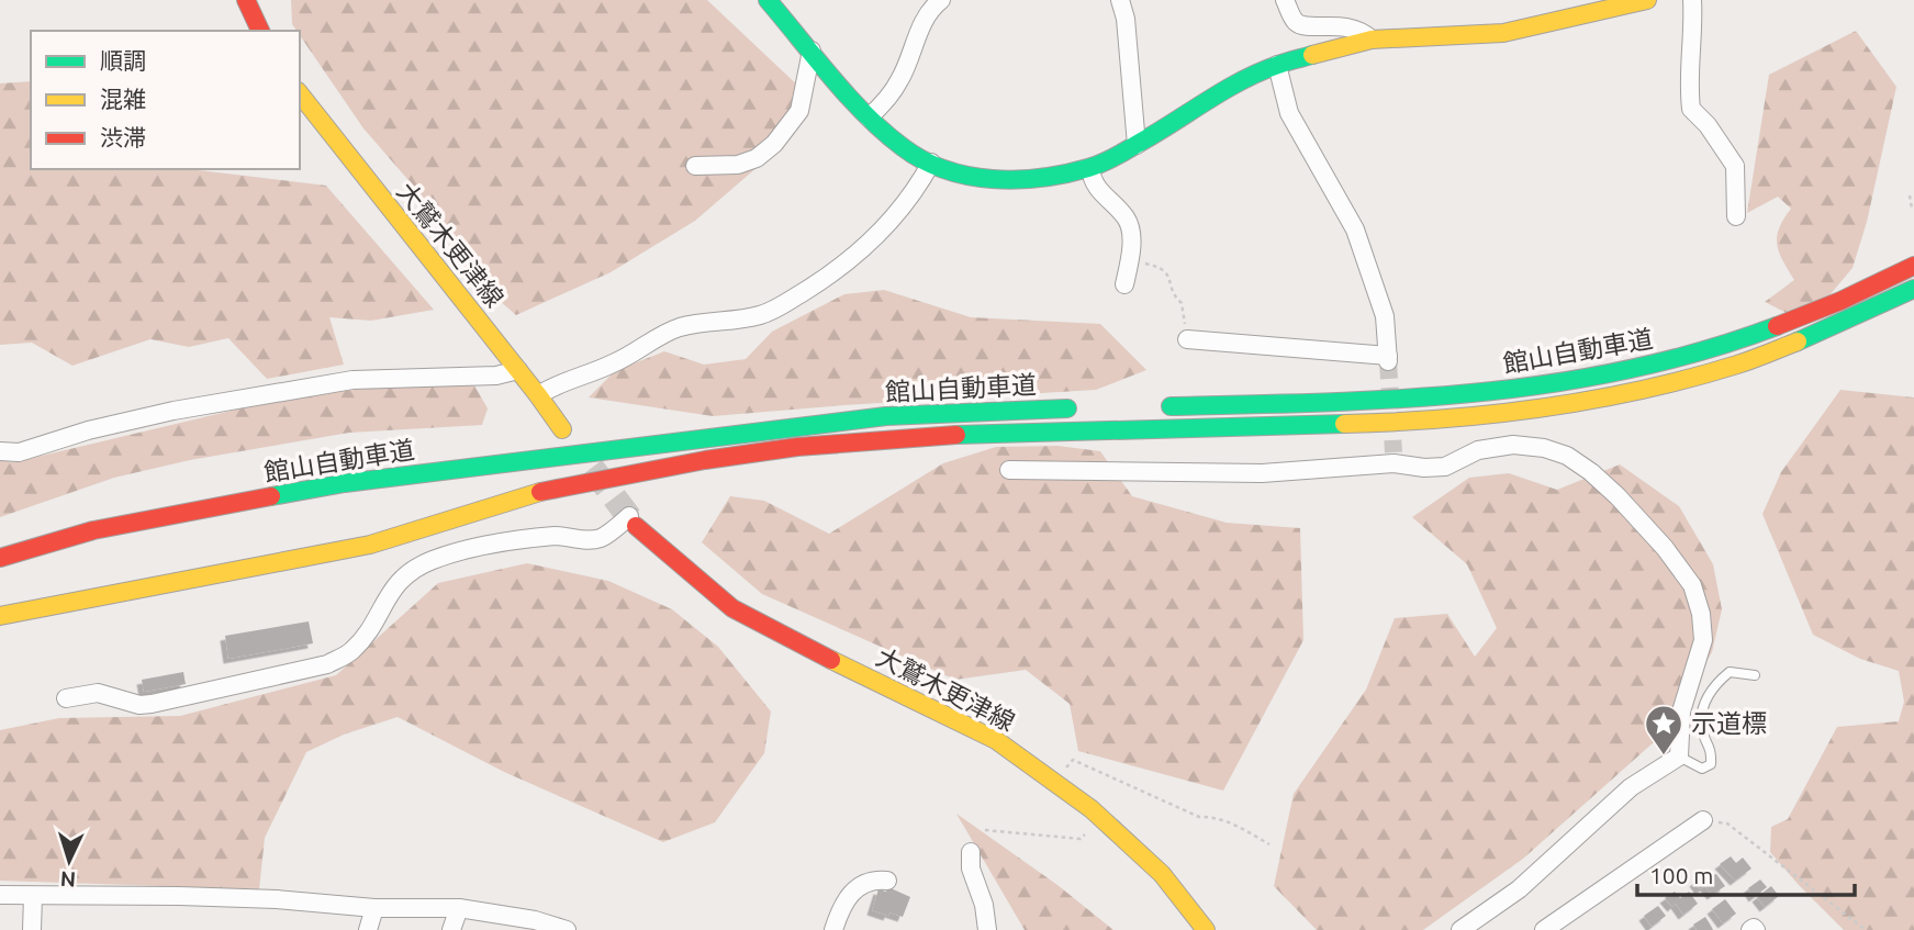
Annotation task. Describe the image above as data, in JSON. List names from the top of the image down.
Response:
{
  "streets": {
    "main road": ["大鷲木更津線", "館山自動車道"]
  },
  "places": {
    "place": ["示道標"]
  },
  "legend": ["順調", "混雑", "渋滞"],
  "scale_bar": "100 m",
  "north": "bottom"
}
